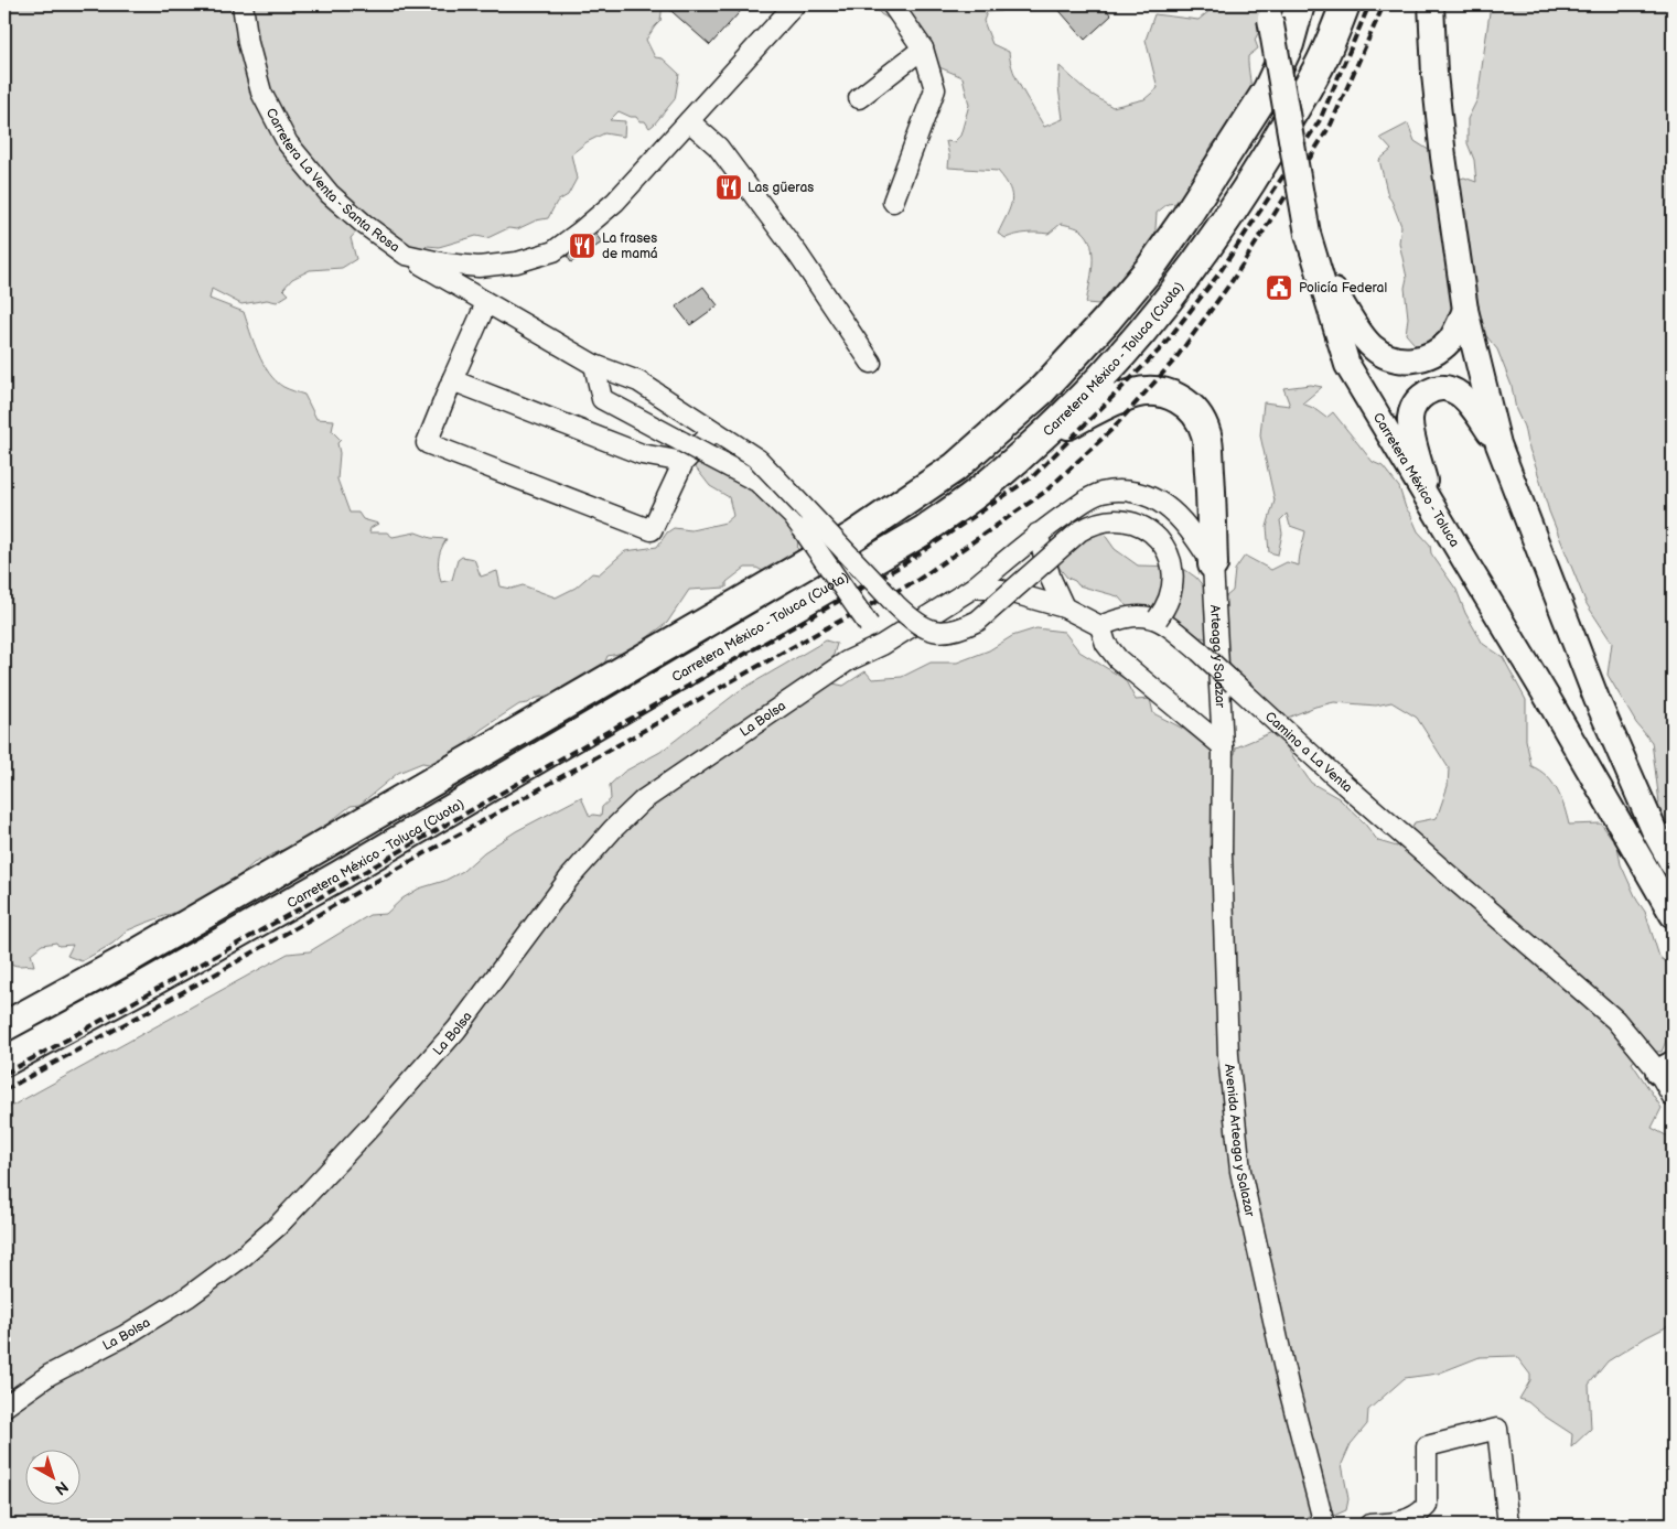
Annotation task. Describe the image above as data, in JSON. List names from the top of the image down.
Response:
{
  "streets": {
    "highway": ["Carretera México - Toluca (Cuota)"],
    "main road": ["Carretera México - Toluca"],
    "street": [
      "Carretera La Venta - Santa Rosa",
      "Arteaga y Salazar",
      "La Bolsa",
      "Camino a La Venta",
      "Avenida Arteaga y Salazar"
    ]
  },
  "crossings": [
    ["Arteaga y Salazar", "Avenida Arteaga y Salazar"]
  ],
  "places": {
    "restaurant": ["Las güeras", "La frases de mamá"],
    "public building": ["Policía Federal"]
  },
  "north": "bottom right"
}
